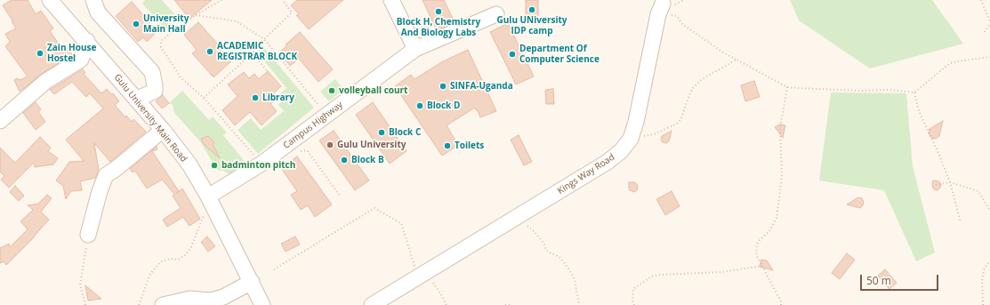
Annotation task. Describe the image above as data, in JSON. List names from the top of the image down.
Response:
{
  "streets": {
    "street": ["Gulu University Main Road", "Campus Highway", "Kings Way Road"]
  },
  "crossings": [
    ["Gulu University Main Road", "Campus Highway"]
  ],
  "places": [
    "Gulu UNiversity IDP camp",
    "Block H, Chemistry And Biology Labs",
    "University Main Hall",
    "ACADEMIC REGISTRAR BLOCK",
    "Zain House Hostel",
    "Department Of Computer Science",
    "SINFA-Uganda",
    "volleyball court",
    "Library",
    "Block D",
    "Block C",
    "Gulu University",
    "Toilets",
    "Block B",
    "badminton pitch"
  ],
  "scale_bar": "50 m"
}
